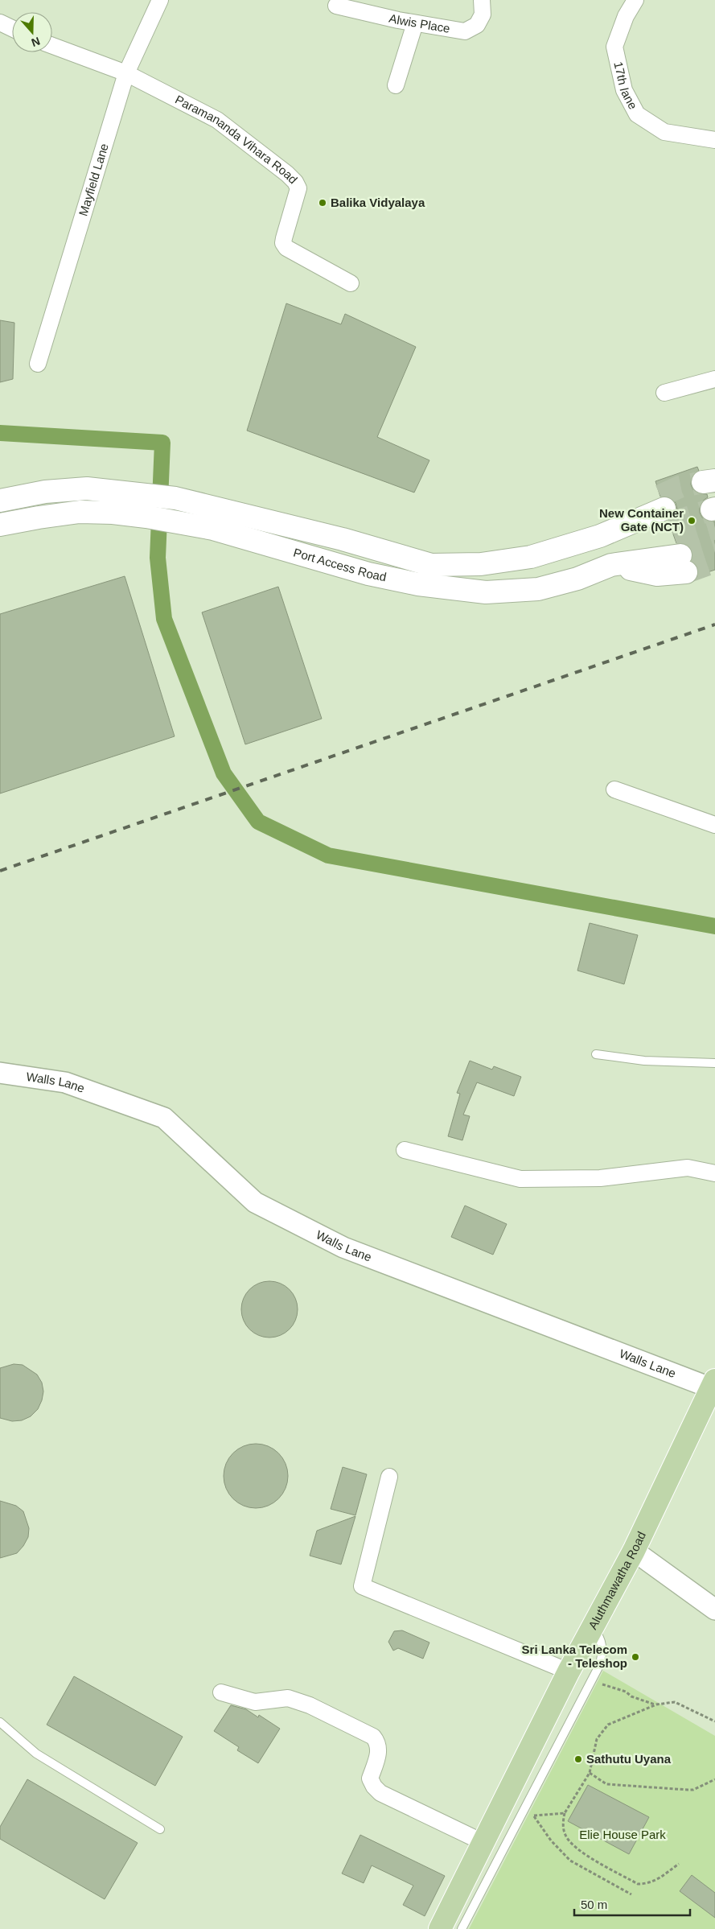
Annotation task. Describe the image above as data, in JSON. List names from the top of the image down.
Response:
{
  "streets": {
    "main road": ["Port Access Road", "Aluthmawatha Road"],
    "street": [
      "Alwis Place",
      "17th lane",
      "Paramananda Vihara Road",
      "Mayfield Lane",
      "Walls Lane"
    ]
  },
  "crossings": [
    ["Paramananda Vihara Road", "Mayfield Lane"],
    ["Walls Lane", "Aluthmawatha Road"]
  ],
  "parks": ["Elie House Park"],
  "places": [
    "Balika Vidyalaya",
    "New Container Gate (NCT)",
    "Sri Lanka Telecom - Teleshop",
    "Sathutu Uyana"
  ],
  "scale_bar": "50 m",
  "north": "bottom"
}
